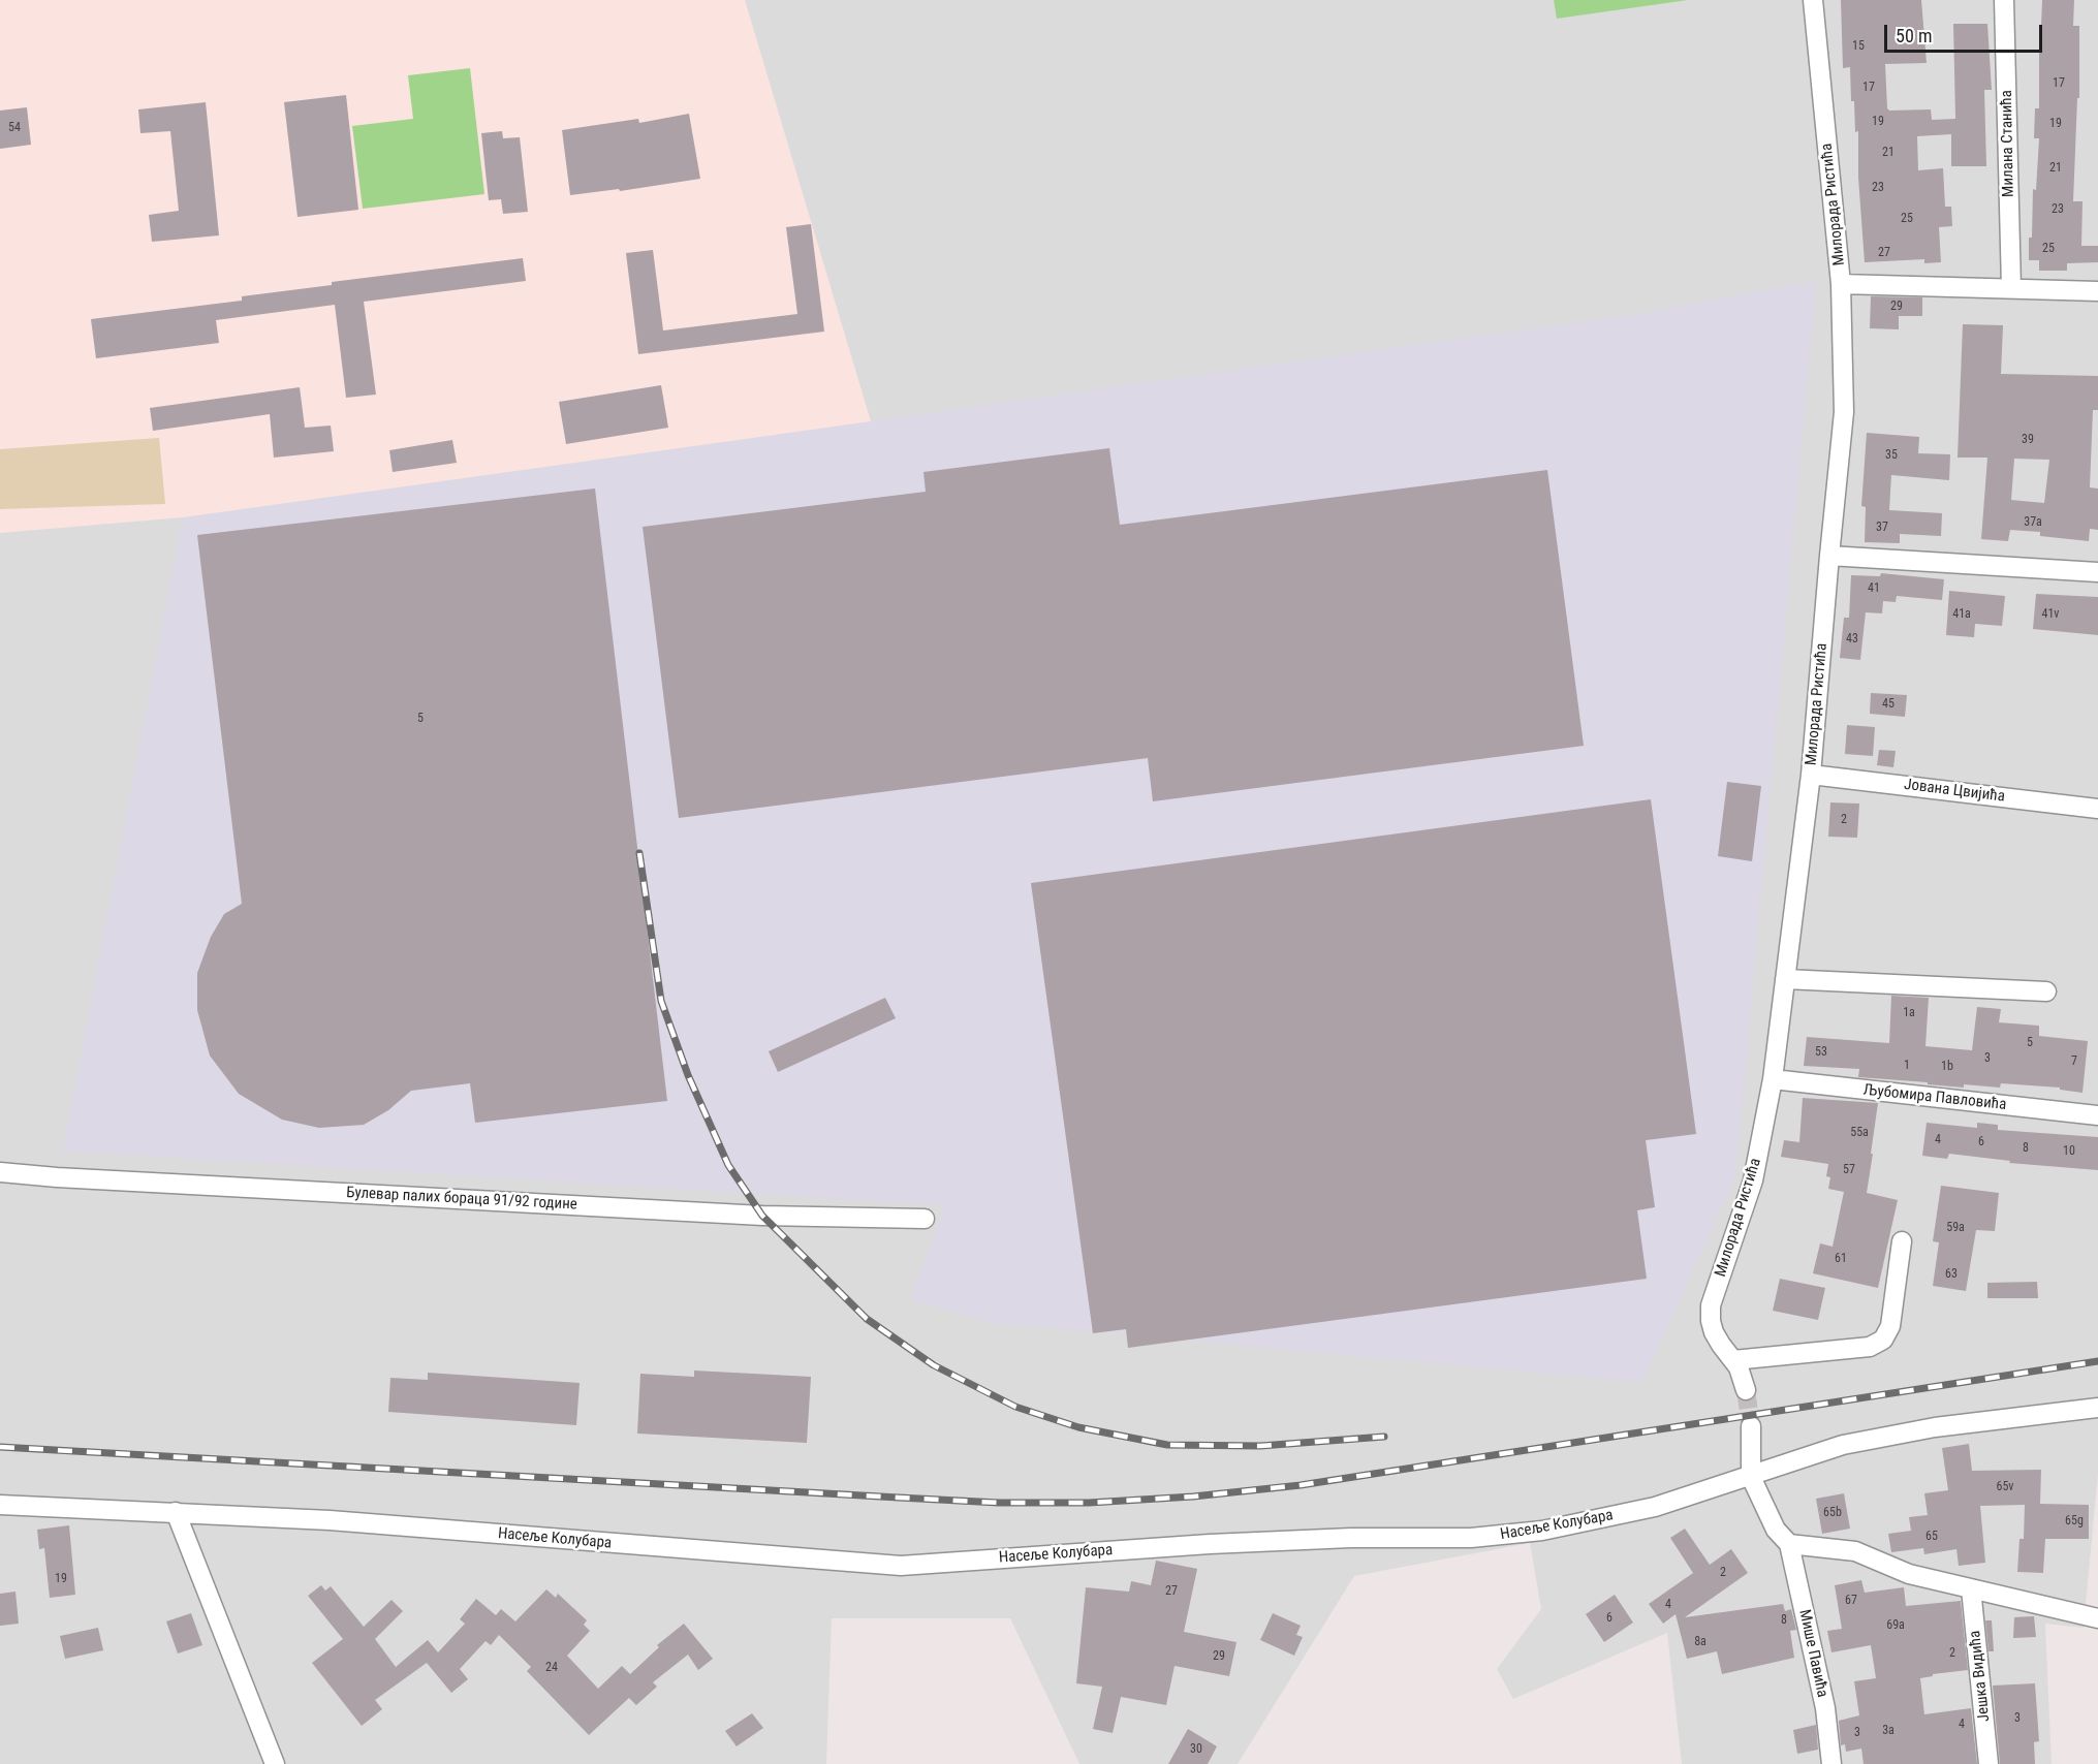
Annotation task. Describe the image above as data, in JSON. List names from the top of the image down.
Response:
{
  "streets": {
    "street": [
      "Милана Станића",
      "Милорада Ристића",
      "Јована Цвијића",
      "Љубомира Павловића",
      "Булевар палих бораца 91/92 године",
      "Насеље Колубара",
      "Мише Павића",
      "Јешка Видића"
    ]
  },
  "crossings": [
    ["Милорада Ристића", "Јована Цвијића"],
    ["Милорада Ристића", "Љубомира Павловића"]
  ],
  "house_numbers": [
    "15",
    "17",
    "17",
    "19",
    "19",
    "54",
    "21",
    "21",
    "23",
    "23",
    "25",
    "25",
    "27",
    "29",
    "39",
    "35",
    "37a",
    "37",
    "41",
    "41a",
    "41v",
    "43",
    "45",
    "5",
    "2",
    "1a",
    "5",
    "53",
    "3",
    "7",
    "1",
    "1b",
    "55a",
    "4",
    "6",
    "8",
    "10",
    "57",
    "59a",
    "61",
    "63",
    "65v",
    "65b",
    "65g",
    "65",
    "2",
    "19",
    "27",
    "67",
    "4",
    "6",
    "8",
    "69a",
    "8a",
    "2",
    "29",
    "24",
    "3",
    "4",
    "3a",
    "3",
    "30"
  ],
  "scale_bar": "50 m"
}
